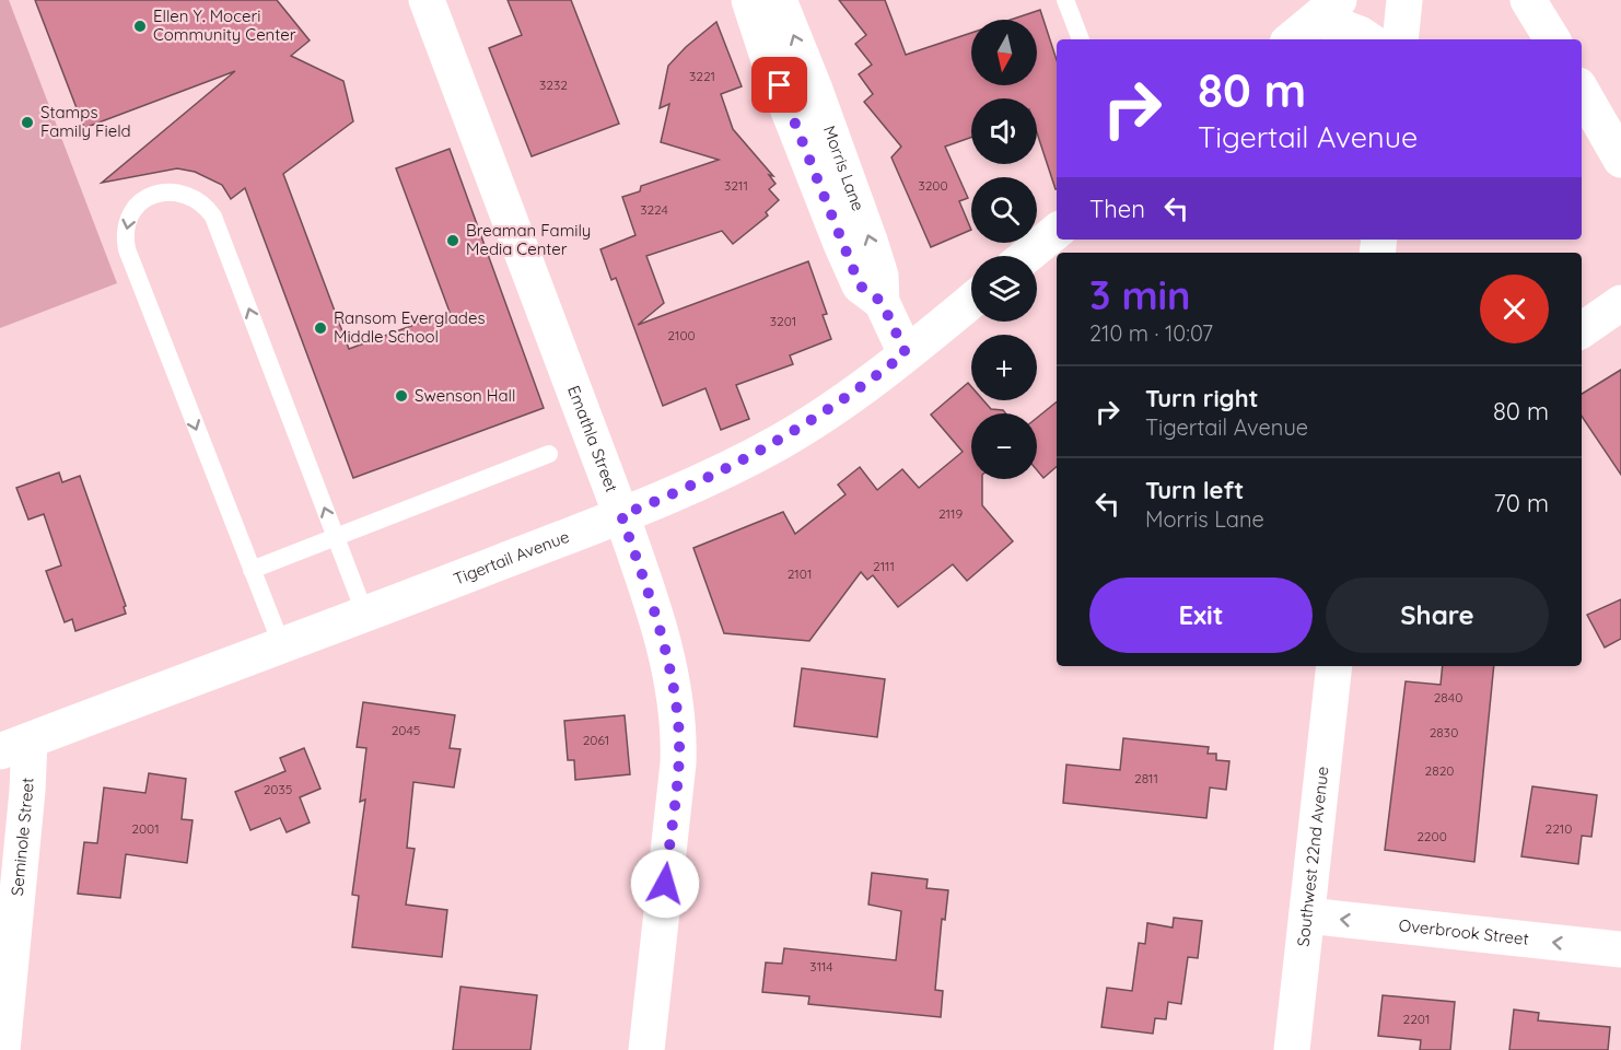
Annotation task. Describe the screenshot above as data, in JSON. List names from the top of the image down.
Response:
{
  "streets": {
    "street": [
      "Morris Lane",
      "Emathla Street",
      "Tigertail Avenue",
      "Seminole Street",
      "Southwest 22nd Avenue",
      "Overbrook Street"
    ]
  },
  "crossings": [
    ["Morris Lane", "Tigertail Avenue"],
    ["Emathla Street", "Tigertail Avenue"],
    ["Tigertail Avenue", "Seminole Street"],
    ["Southwest 22nd Avenue", "Overbrook Street"]
  ],
  "one_way": ["Overbrook Street"],
  "places": [
    "Ellen Y. Moceri Community Center",
    "Stamps Family Field",
    "Breaman Family Media Center",
    "Ransom Everglades Middle School",
    "Swenson Hall"
  ],
  "house_numbers": [
    "3221",
    "3232",
    "3211",
    "3200",
    "3224",
    "3201",
    "2100",
    "2119",
    "2111",
    "2101",
    "2840",
    "2045",
    "2830",
    "2061",
    "2820",
    "2811",
    "2035",
    "2001",
    "2210",
    "2200",
    "3114",
    "2201"
  ],
  "north": "bottom",
  "page": {
    "map_buttons": ["+", "−"],
    "turn": ["80 m", "Tigertail Avenue"],
    "then": "Then",
    "heading": ["3 min", "210 m · 10:07"],
    "list": [
      {
        "name": "Turn right",
        "note": "Tigertail Avenue",
        "value": "80 m"
      },
      {
        "name": "Turn left",
        "note": "Morris Lane",
        "value": "70 m"
      }
    ],
    "buttons": ["Exit", "Share"]
  }
}
